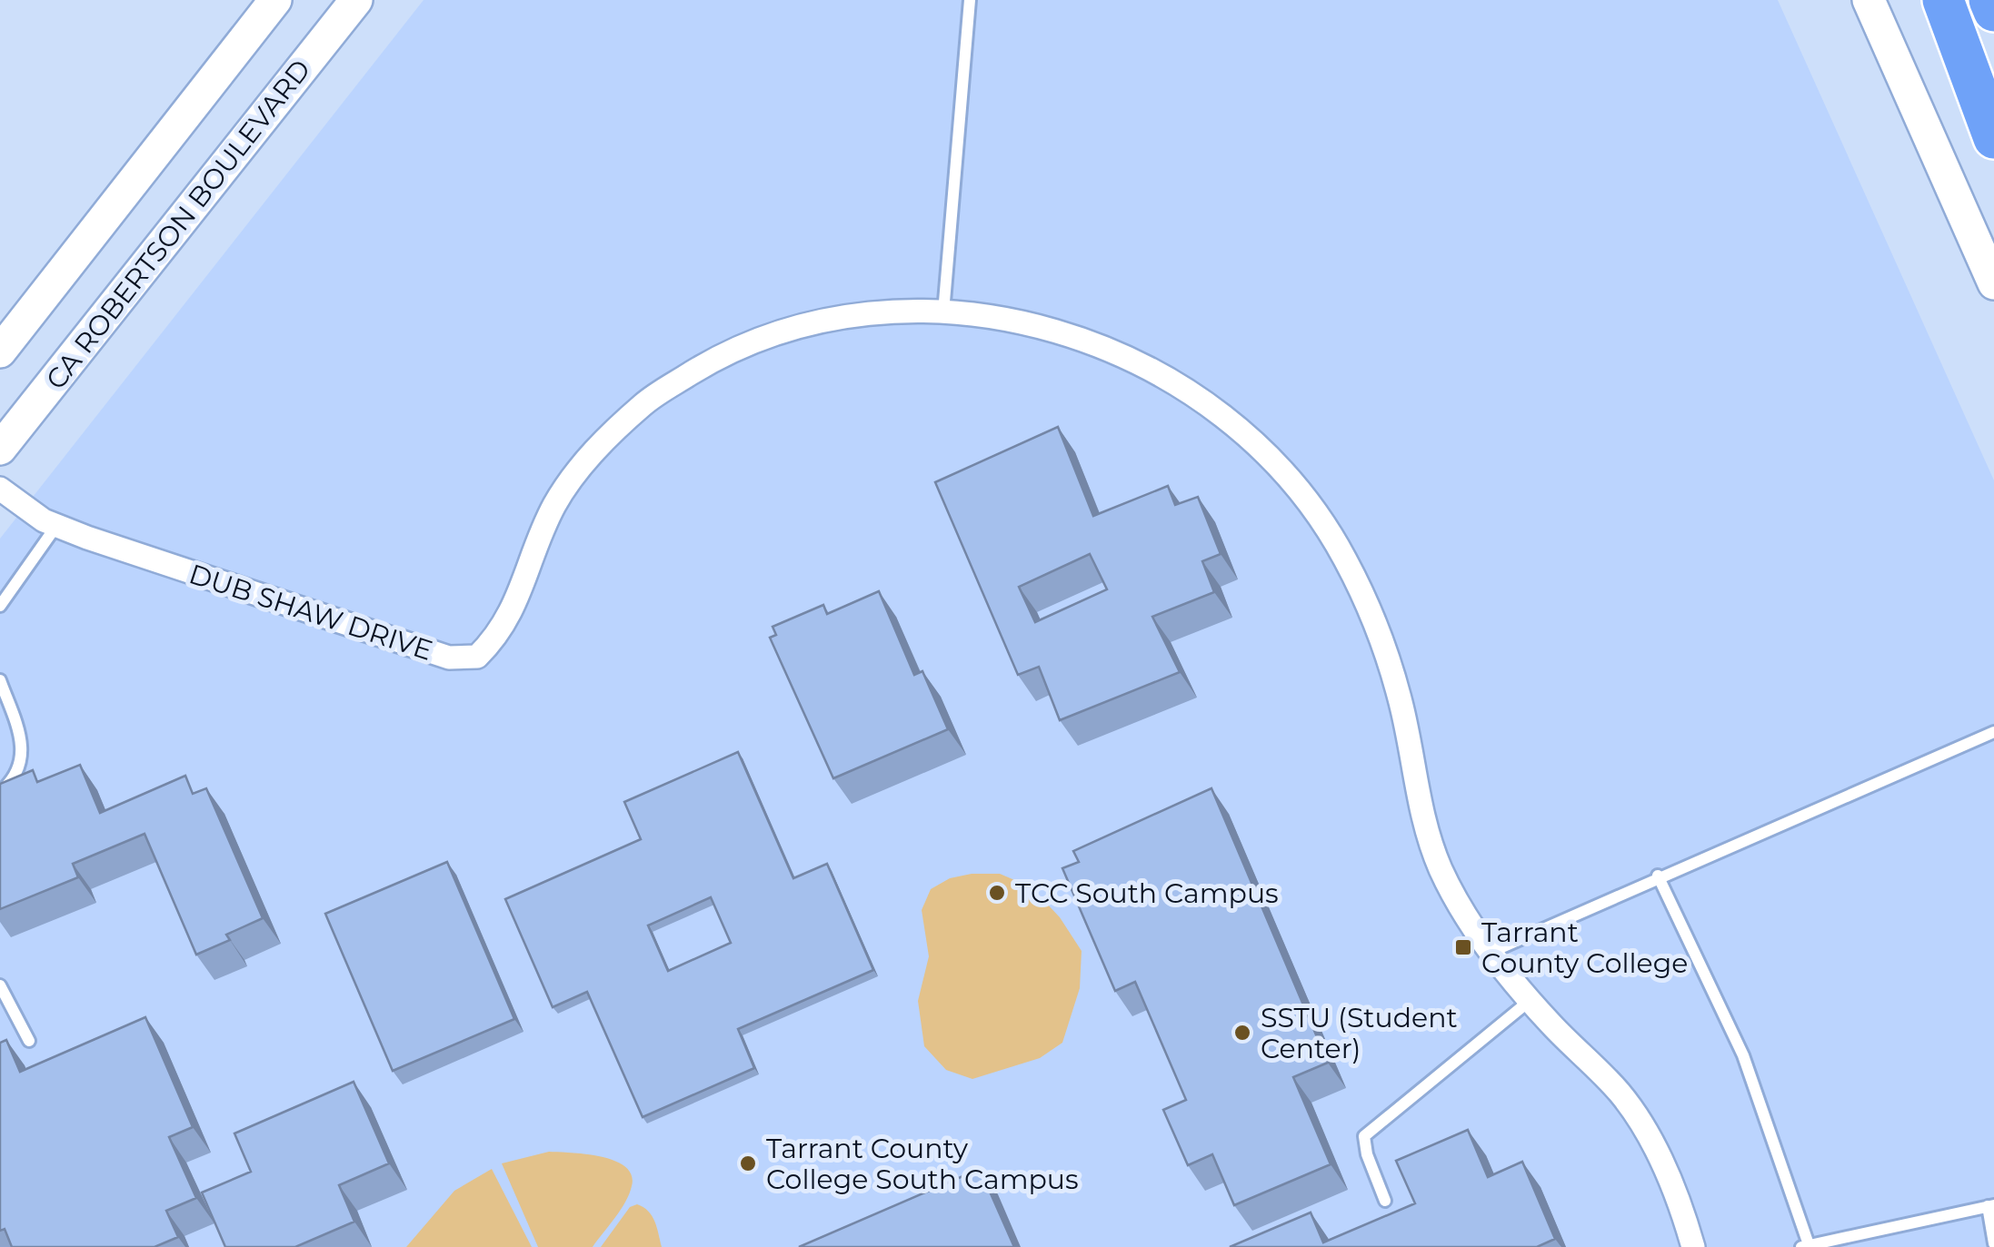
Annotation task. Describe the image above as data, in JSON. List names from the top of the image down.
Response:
{
  "streets": {
    "street": ["CA ROBERTSON BOULEVARD", "DUB SHAW DRIVE"]
  },
  "places": {
    "other": ["TCC South Campus", "SSTU (Student Center)", "Tarrant County College South Campus"],
    "transit": ["Tarrant County College"]
  }
}
